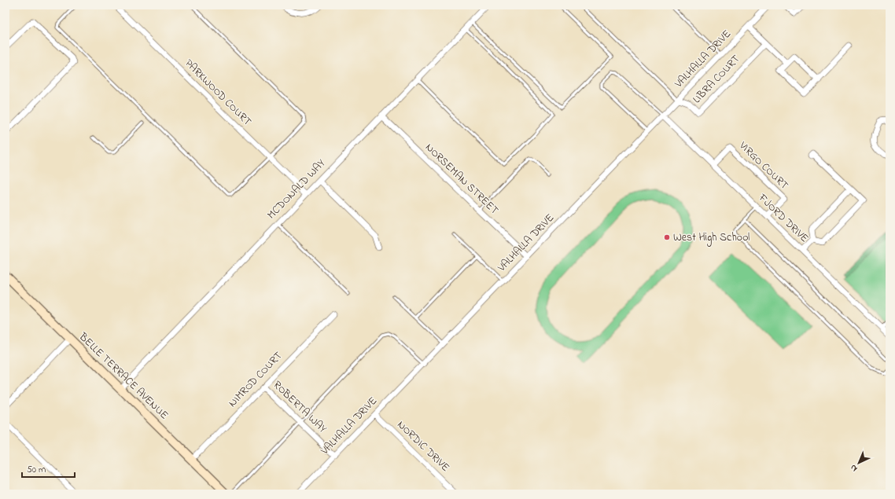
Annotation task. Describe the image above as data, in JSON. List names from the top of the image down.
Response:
{
  "streets": {
    "street": [
      "VALHALLA DRIVE",
      "LIBRA COURT",
      "PARKWOOD COURT",
      "VIRGO COURT",
      "NORSEMAN STREET",
      "MCDONALD WAY",
      "FJORD DRIVE",
      "BELLE TERRACE AVENUE",
      "NIMROD COURT",
      "ROBERTA WAY",
      "NORDIC DRIVE"
    ]
  },
  "crossings": [
    ["VALHALLA DRIVE", "LIBRA COURT"],
    ["VALHALLA DRIVE", "NORSEMAN STREET"],
    ["VALHALLA DRIVE", "FJORD DRIVE"],
    ["VALHALLA DRIVE", "ROBERTA WAY"],
    ["VALHALLA DRIVE", "NORDIC DRIVE"],
    ["PARKWOOD COURT", "MCDONALD WAY"],
    ["VIRGO COURT", "FJORD DRIVE"],
    ["NORSEMAN STREET", "MCDONALD WAY"],
    ["MCDONALD WAY", "BELLE TERRACE AVENUE"],
    ["BELLE TERRACE AVENUE", "NIMROD COURT"],
    ["NIMROD COURT", "ROBERTA WAY"]
  ],
  "places": ["West High School"],
  "scale_bar": "50 m",
  "north": "bottom left"
}
